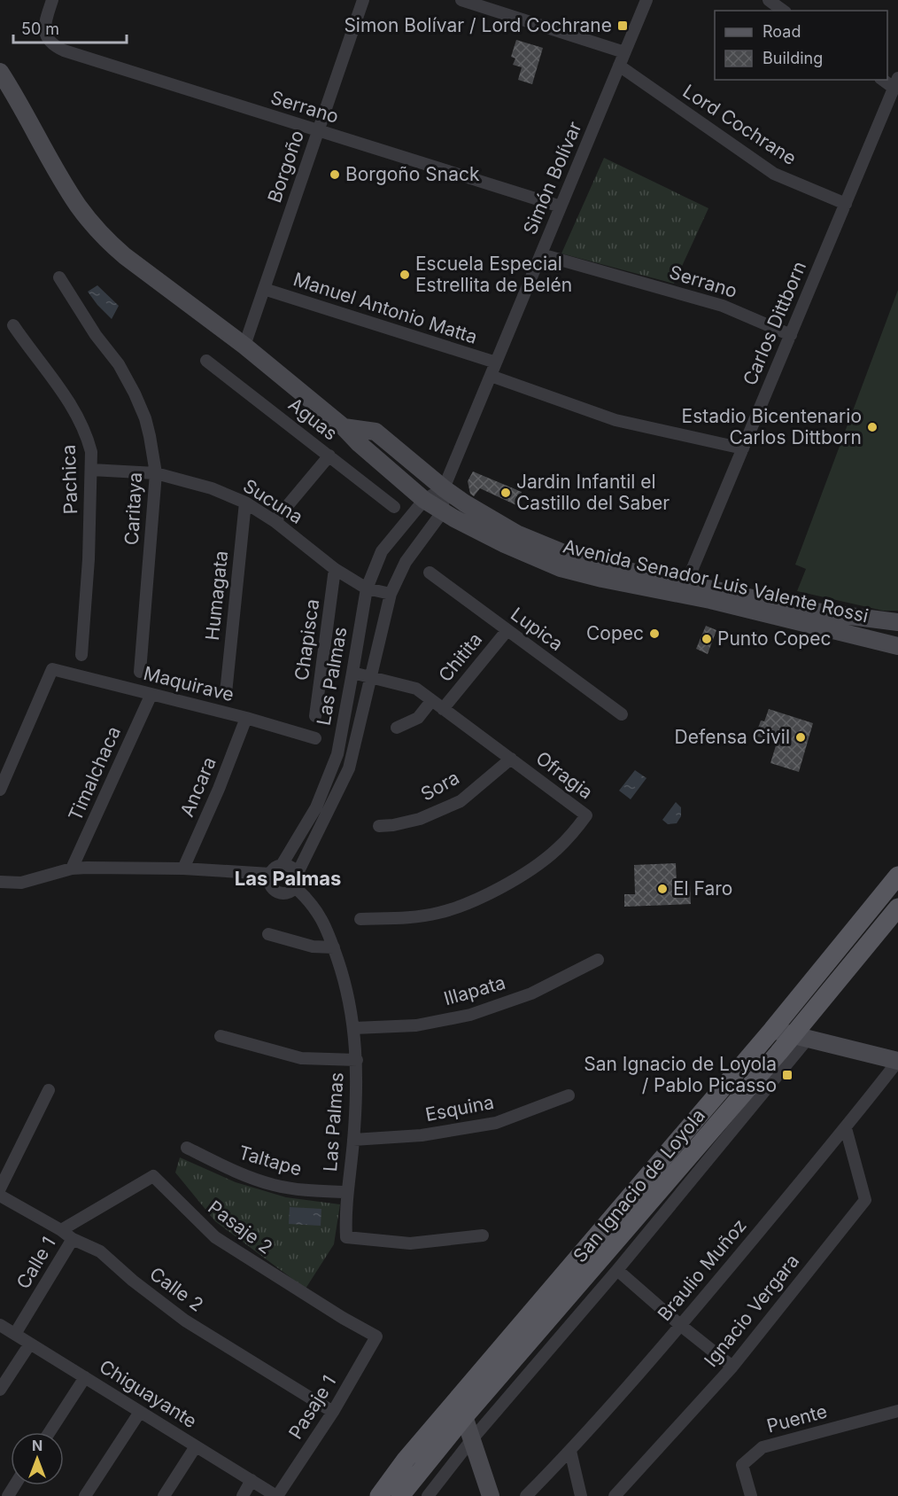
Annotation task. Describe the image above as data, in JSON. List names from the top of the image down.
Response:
{
  "streets": {
    "main road": ["Avenida Senador Luis Valente Rossi", "San Ignacio de Loyola"],
    "street": [
      "Serrano",
      "Lord Cochrane",
      "Borgoño",
      "Simón Bolívar",
      "Manuel Antonio Matta",
      "Carlos Dittborn",
      "Aguas",
      "Pachica",
      "Sucuna",
      "Caritaya",
      "Humagata",
      "Lupica",
      "Chapisca",
      "Chitita",
      "Las Palmas",
      "Maquirave",
      "Timalchaca",
      "Ofragia",
      "Sora",
      "Ancara",
      "Illapata",
      "Esquina",
      "Taltape",
      "Pasaje 2",
      "Calle 1",
      "Braulio Muñoz",
      "Calle 2",
      "Ignacio Vergara",
      "Chiguayante",
      "Pasaje 1",
      "Puente"
    ]
  },
  "crossings": [
    ["Serrano", "Borgoño"],
    ["Serrano", "Simón Bolívar"],
    ["Serrano", "Carlos Dittborn"],
    ["Lord Cochrane", "Simón Bolívar"],
    ["Lord Cochrane", "Carlos Dittborn"],
    ["Borgoño", "Manuel Antonio Matta"],
    ["Borgoño", "Avenida Senador Luis Valente Rossi"],
    ["Simón Bolívar", "Manuel Antonio Matta"],
    ["Simón Bolívar", "Avenida Senador Luis Valente Rossi"],
    ["Simón Bolívar", "Las Palmas"],
    ["Carlos Dittborn", "Avenida Senador Luis Valente Rossi"],
    ["Pachica", "Sucuna"],
    ["Sucuna", "Caritaya"],
    ["Sucuna", "Humagata"],
    ["Sucuna", "Chapisca"],
    ["Sucuna", "Las Palmas"],
    ["Avenida Senador Luis Valente Rossi", "Las Palmas"],
    ["Lupica", "Chitita"],
    ["Chitita", "Ofragia"],
    ["Las Palmas", "Ofragia"],
    ["Las Palmas", "Illapata"],
    ["Las Palmas", "Esquina"],
    ["Las Palmas", "Taltape"],
    ["Maquirave", "Timalchaca"],
    ["Maquirave", "Ancara"],
    ["Ofragia", "Sora"],
    ["Pasaje 2", "Calle 2"],
    ["Pasaje 2", "Pasaje 1"],
    ["Calle 1", "Calle 2"],
    ["Calle 1", "Chiguayante"],
    ["Braulio Muñoz", "Ignacio Vergara"],
    ["Calle 2", "Pasaje 1"],
    ["Chiguayante", "Pasaje 1"]
  ],
  "districts": ["Las Palmas"],
  "places": {
    "transit": ["Simon Bolívar / Lord Cochrane", "San Ignacio de Loyola / Pablo Picasso"],
    "other": [
      "Borgoño Snack",
      "Escuela Especial Estrellita de Belén",
      "Estadio Bicentenario Carlos Dittborn",
      "Jardin Infantil el Castillo del Saber",
      "Copec",
      "Punto Copec",
      "Defensa Civil",
      "El Faro"
    ]
  },
  "legend": ["Road", "Building"],
  "scale_bar": "50 m",
  "north": "top"
}
